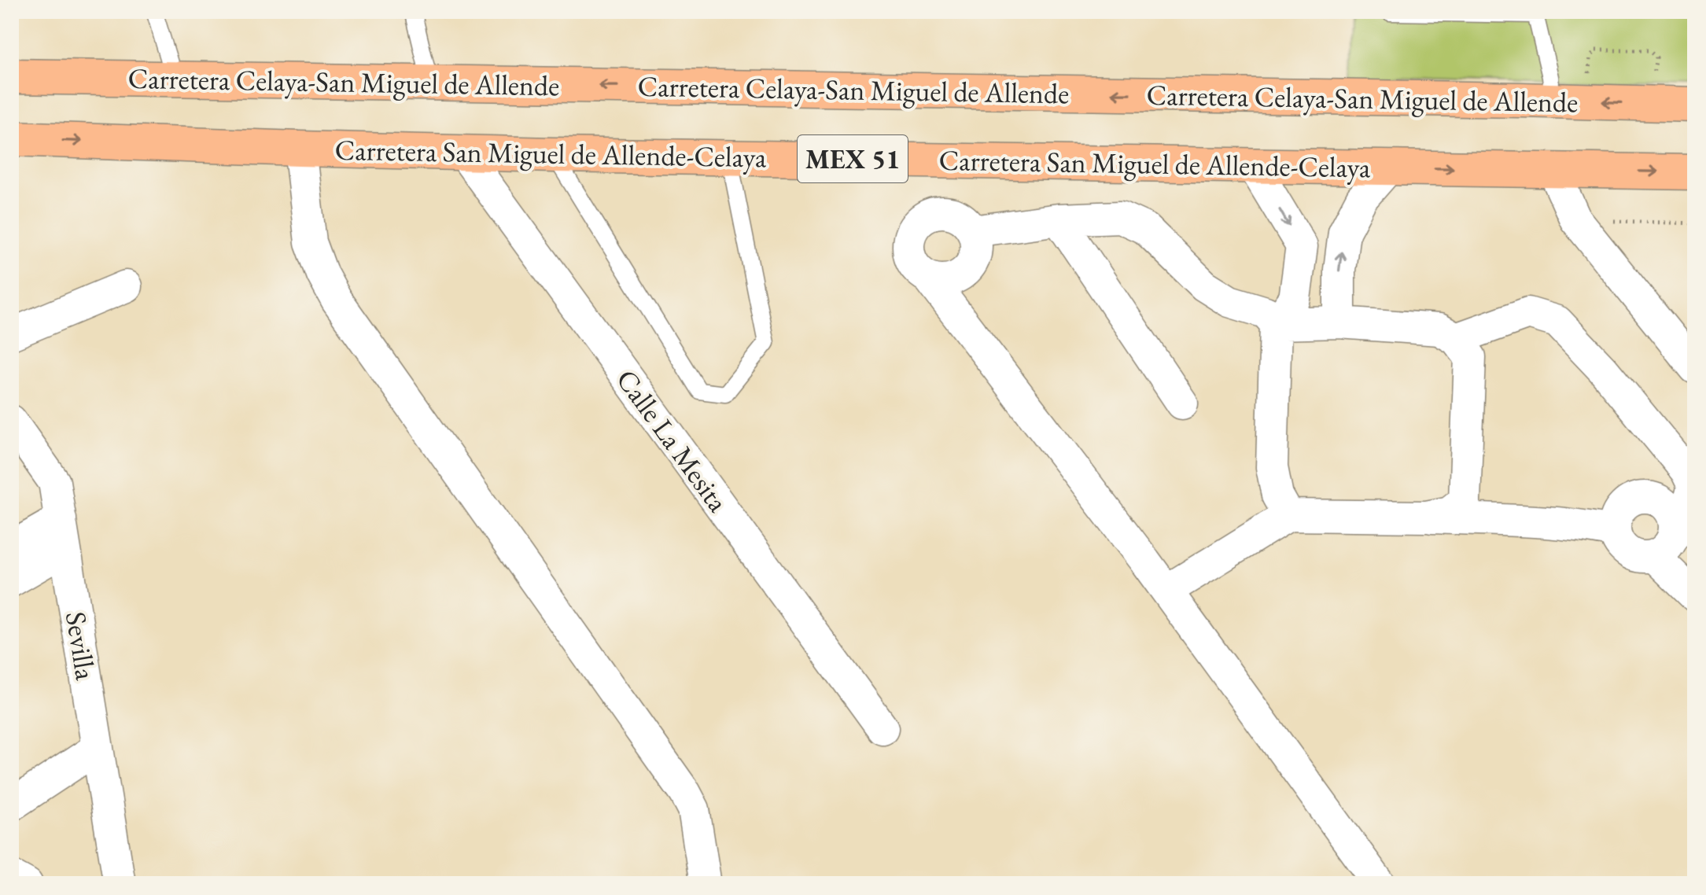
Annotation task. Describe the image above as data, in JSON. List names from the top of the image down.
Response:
{
  "streets": {
    "main road": ["Carretera Celaya-San Miguel de Allende", "Carretera San Miguel de Allende-Celaya", "MEX 51"],
    "street": ["Calle La Mesita", "Sevilla"]
  },
  "crossings": [
    ["Carretera San Miguel de Allende-Celaya", "Calle La Mesita"]
  ],
  "one_way": ["Carretera Celaya-San Miguel de Allende", "Carretera San Miguel de Allende-Celaya"]
}
